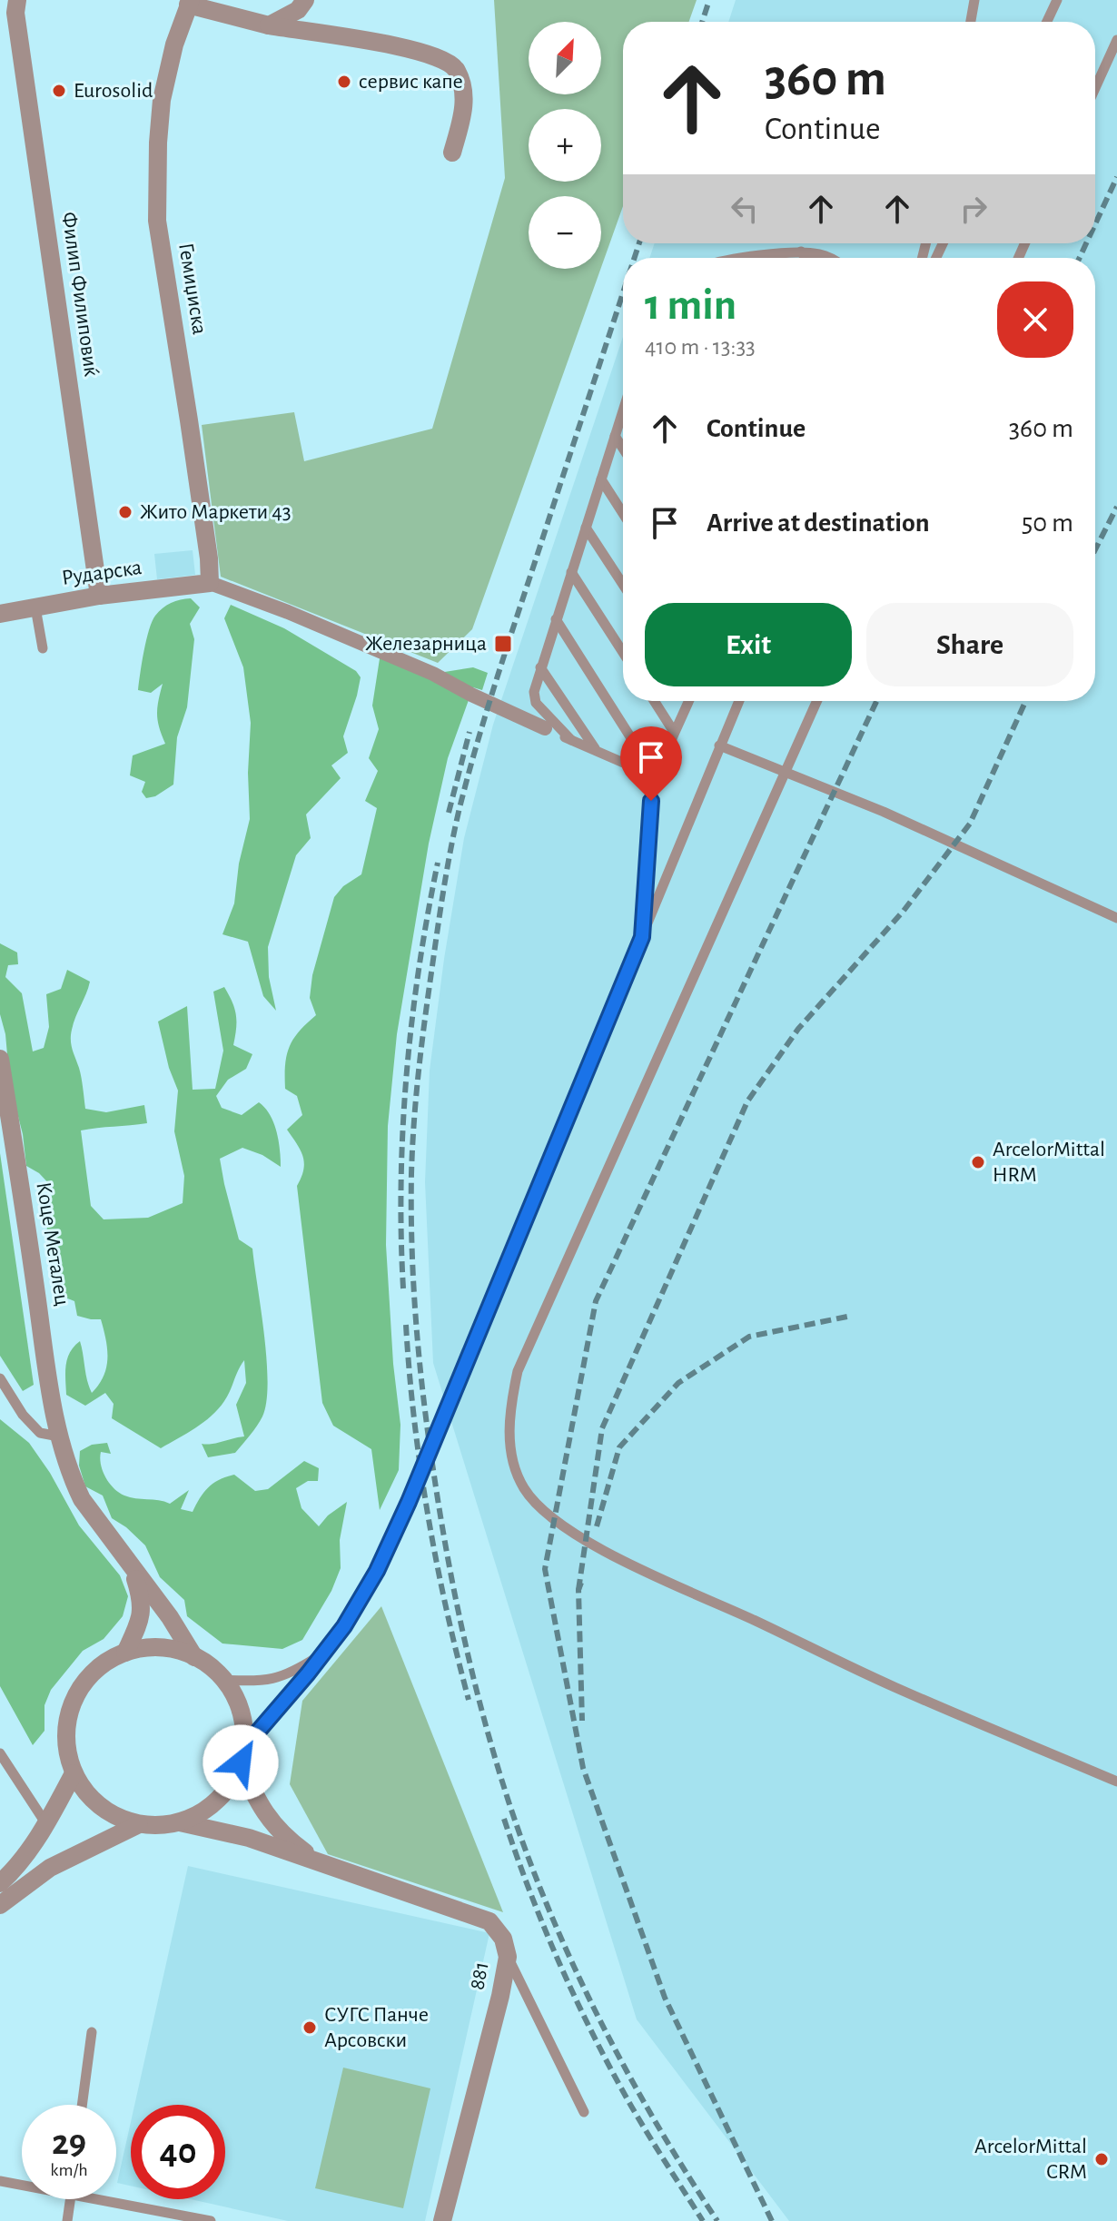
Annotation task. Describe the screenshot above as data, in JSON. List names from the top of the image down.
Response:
{
  "streets": {
    "street": [
      "Гемиџиска",
      "Филип Филиповиќ",
      "Рударска",
      "Коце Металец",
      "881"
    ]
  },
  "crossings": [
    ["Гемиџиска", "Рударска"],
    ["Филип Филиповиќ", "Рударска"],
    ["Коце Металец", "881"]
  ],
  "places": {
    "other": [
      "сервис капе",
      "Eurosolid",
      "Жито Маркети 43",
      "ArcelorMittal HRM",
      "СУГС Панче Арсовски",
      "ArcelorMittal CRM"
    ],
    "transit": ["Железарница"]
  },
  "north": "top right",
  "page": {
    "map_buttons": ["+", "−"],
    "turn": ["360 m", "Continue"],
    "heading": ["1 min", "410 m · 13:33"],
    "list": [
      {
        "name": "Continue",
        "value": "360 m"
      },
      {
        "name": "Arrive at destination",
        "value": "50 m"
      }
    ],
    "buttons": ["Exit", "Share"],
    "speed": "29 km/h",
    "limit": "40"
  }
}
